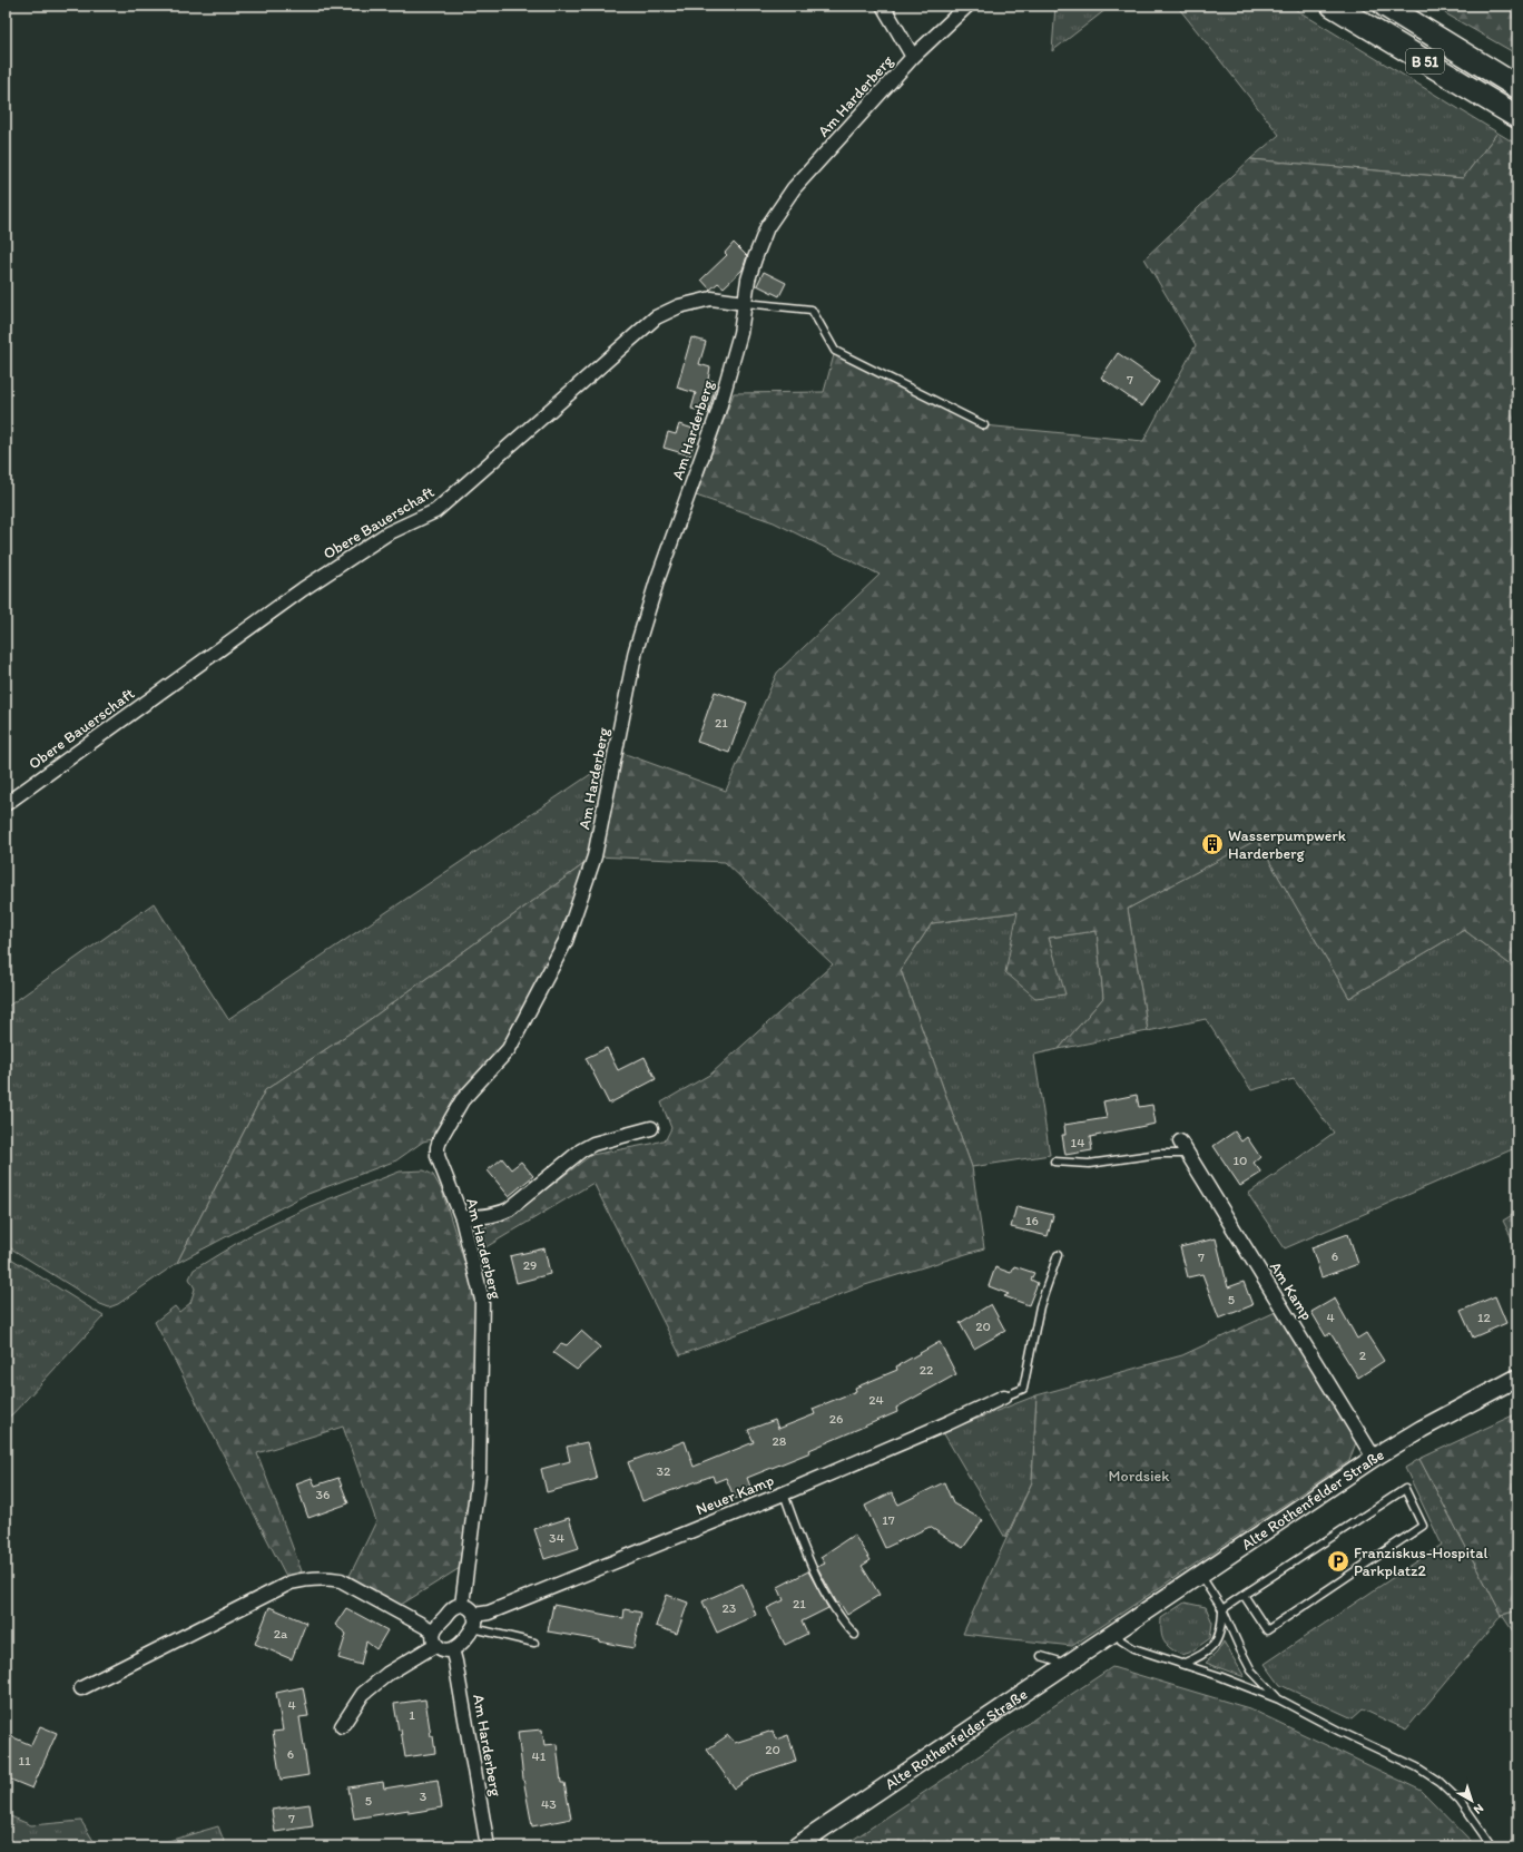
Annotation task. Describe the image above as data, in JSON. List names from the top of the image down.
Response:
{
  "streets": {
    "highway": ["B 51"],
    "street": [
      "Am Harderberg",
      "Obere Bauerschaft",
      "Am Kamp",
      "Neuer Kamp",
      "Alte Rothenfelder Straße"
    ]
  },
  "crossings": [
    ["Am Harderberg", "Obere Bauerschaft"],
    ["Am Kamp", "Alte Rothenfelder Straße"]
  ],
  "parks": ["Mordsiek"],
  "places": {
    "building": ["Wasserpumpwerk Harderberg"],
    "parking": ["Franziskus-Hospital Parkplatz2"]
  },
  "house_numbers": [
    "7",
    "21",
    "14",
    "10",
    "16",
    "6",
    "7",
    "29",
    "5",
    "4",
    "12",
    "20",
    "2",
    "22",
    "24",
    "26",
    "28",
    "32",
    "36",
    "17",
    "34",
    "21",
    "23",
    "2a",
    "4",
    "1",
    "20",
    "6",
    "41",
    "11",
    "3",
    "5",
    "43",
    "7"
  ],
  "north": "bottom right"
}
